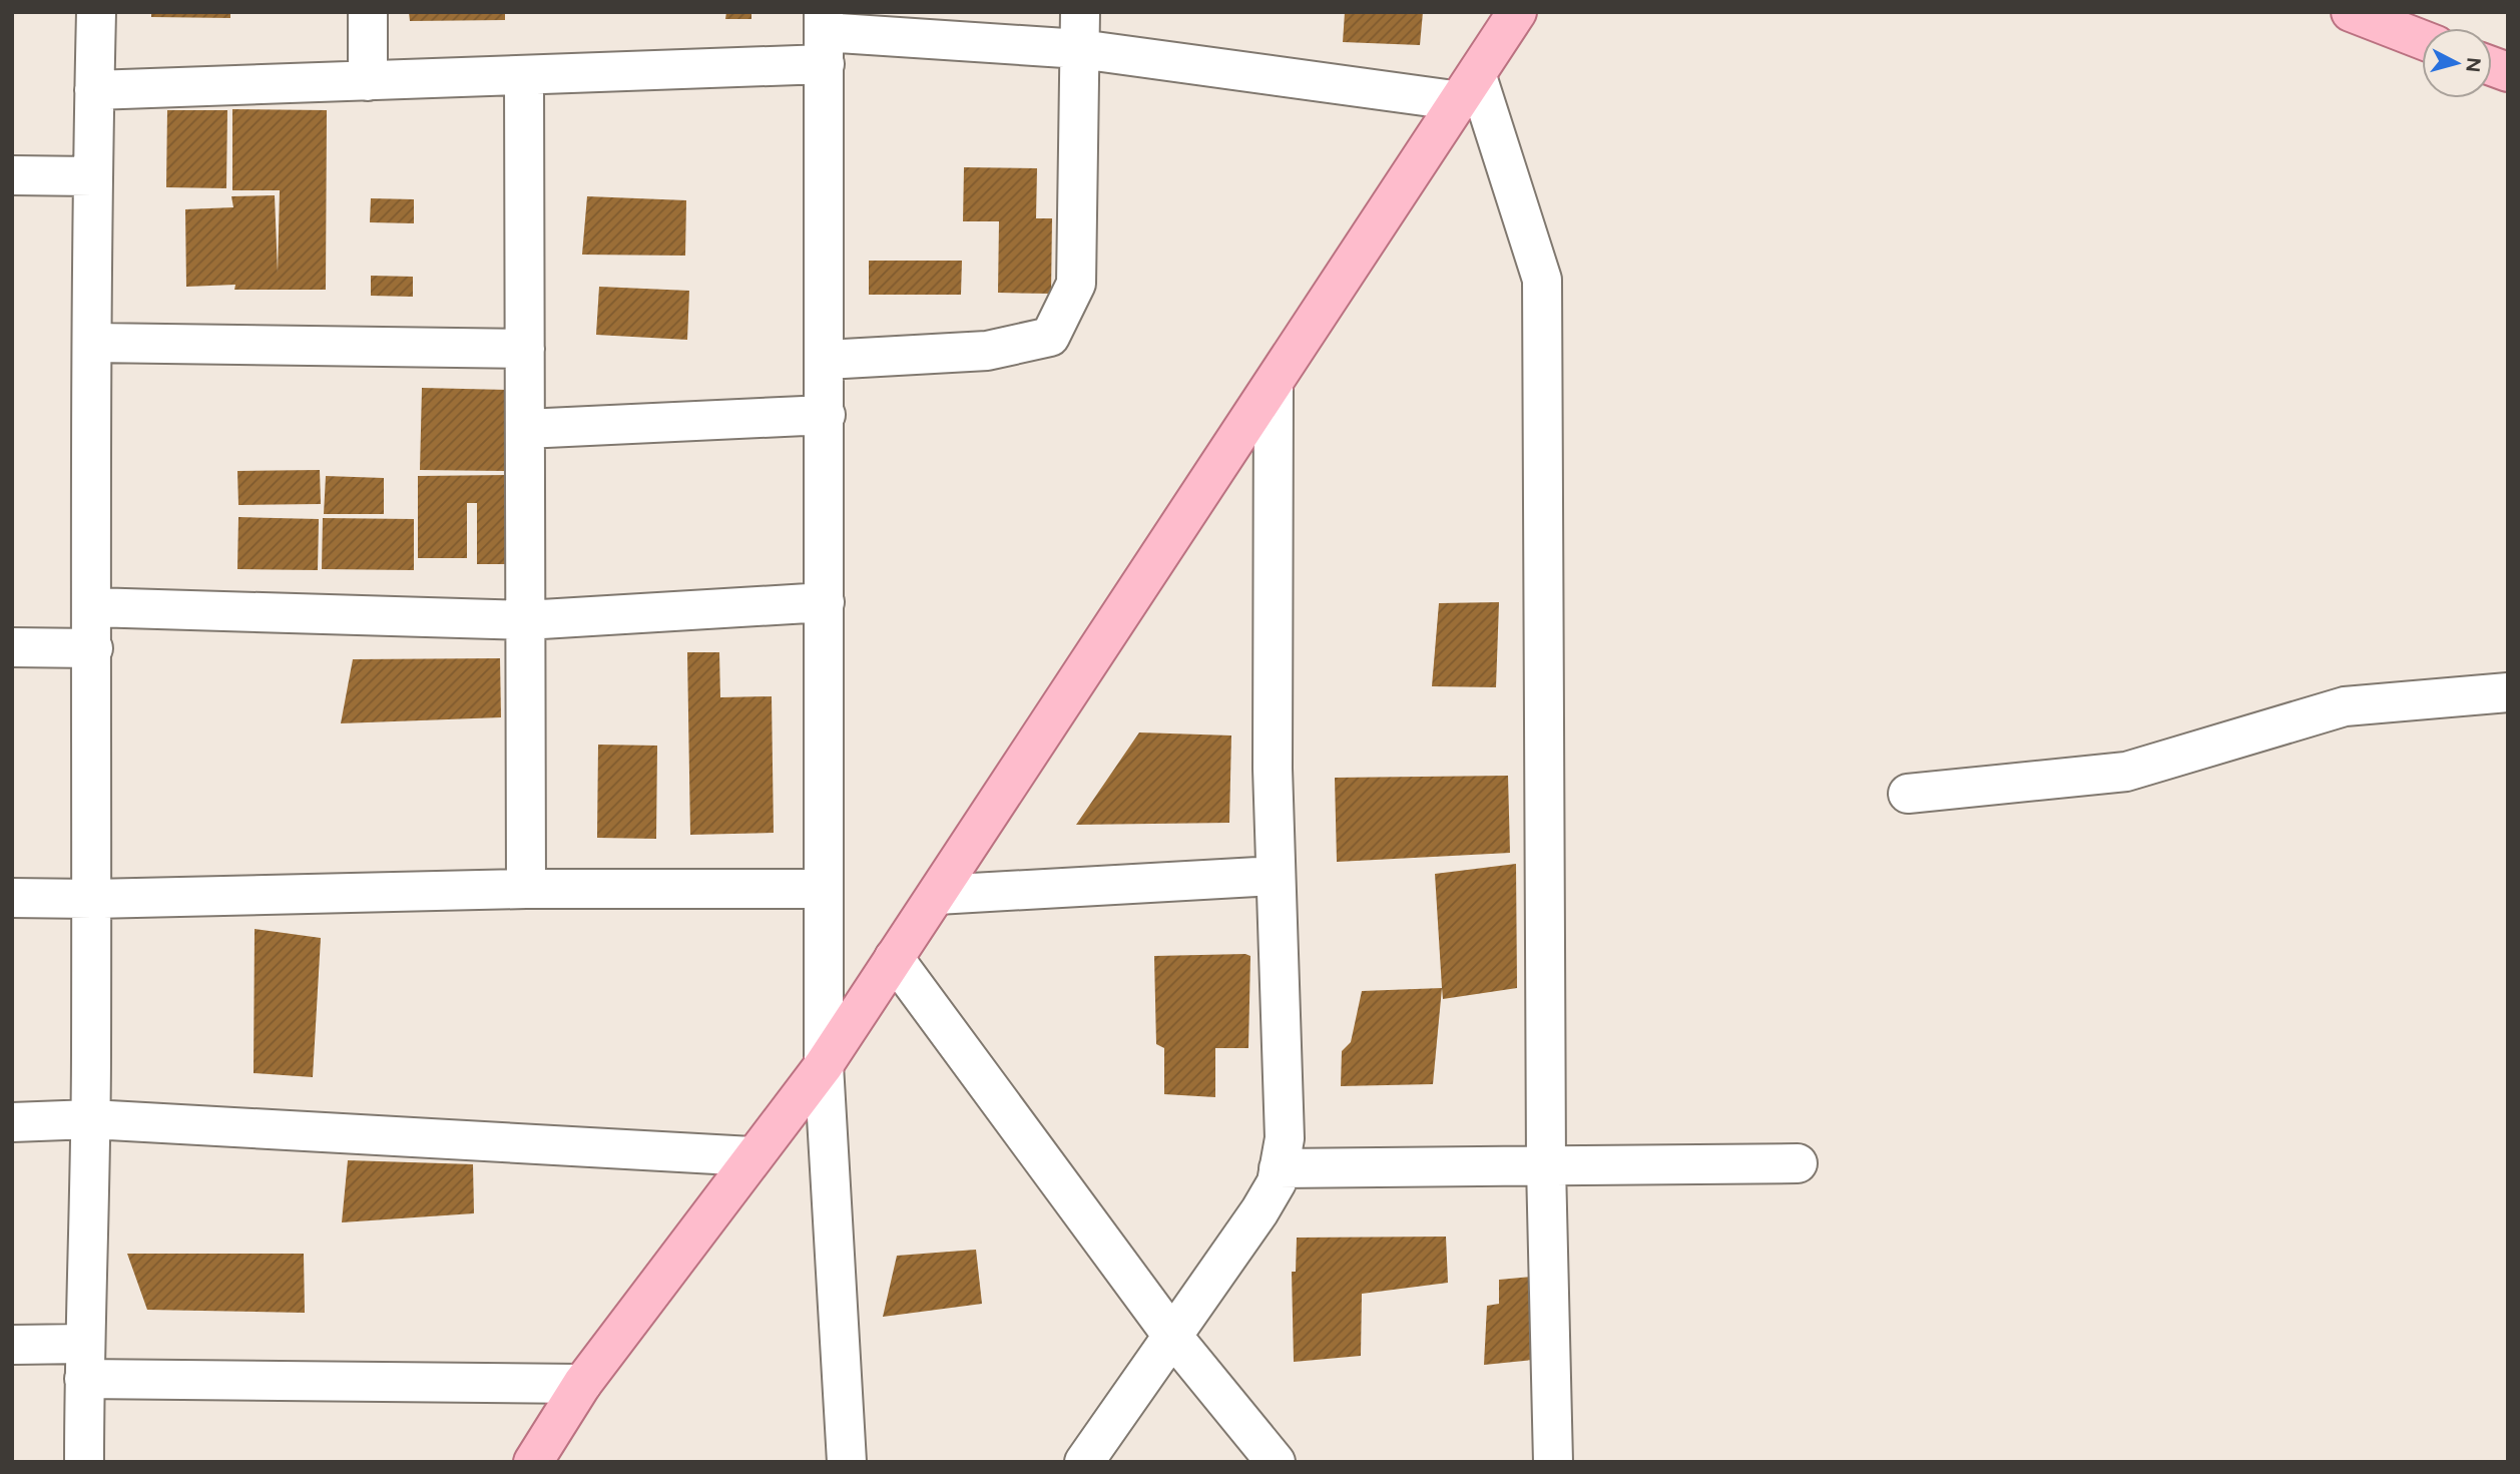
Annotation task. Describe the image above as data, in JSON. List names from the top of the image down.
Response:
{
  "north": "right"
}
